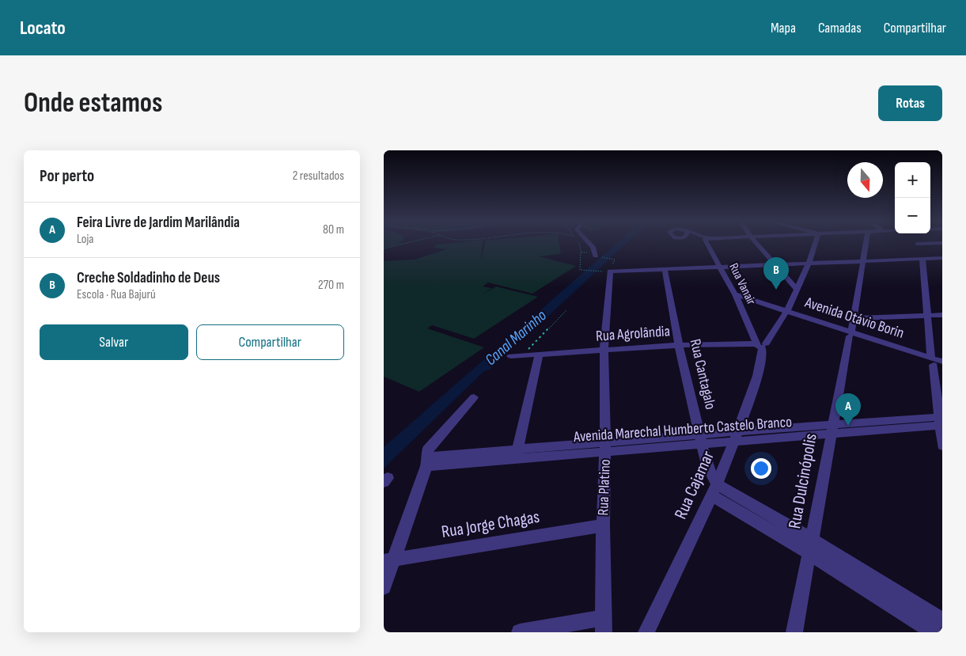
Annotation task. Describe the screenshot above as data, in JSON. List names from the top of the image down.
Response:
{
  "streets": {
    "street": [
      "Rua Vanair",
      "Avenida Otávio Borin",
      "Rua Agrolândia",
      "Rua Cantagalo",
      "Avenida Marechal Humberto Castelo Branco",
      "Rua Dulcinópolis",
      "Rua Cajamar",
      "Rua Platino",
      "Rua Jorge Chagas"
    ]
  },
  "crossings": [
    ["Rua Vanair", "Avenida Otávio Borin"],
    ["Rua Vanair", "Rua Agrolândia"],
    ["Rua Vanair", "Rua Cajamar"],
    ["Avenida Otávio Borin", "Rua Dulcinópolis"],
    ["Avenida Otávio Borin", "Rua Cajamar"],
    ["Rua Agrolândia", "Rua Cantagalo"],
    ["Rua Agrolândia", "Rua Cajamar"],
    ["Rua Agrolândia", "Rua Platino"],
    ["Rua Cantagalo", "Avenida Marechal Humberto Castelo Branco"],
    ["Rua Cantagalo", "Rua Cajamar"],
    ["Avenida Marechal Humberto Castelo Branco", "Rua Dulcinópolis"],
    ["Avenida Marechal Humberto Castelo Branco", "Rua Cajamar"],
    ["Avenida Marechal Humberto Castelo Branco", "Rua Platino"],
    ["Rua Platino", "Rua Jorge Chagas"]
  ],
  "water": ["Canal Marinho"],
  "north": "bottom",
  "page": {
    "header": "Locato",
    "nav": ["Mapa", "Camadas", "Compartilhar"],
    "buttons": [
      "Rotas",
      ["Salvar", "Compartilhar"]
    ],
    "title": "Onde estamos",
    "heading": ["Por perto", "2 resultados"],
    "map_buttons": ["+", "−"],
    "list": [
      {
        "mark": "A",
        "name": "Feira Livre de Jardim Marilândia",
        "note": "Loja",
        "value": "80 m"
      },
      {
        "mark": "B",
        "name": "Creche Soldadinho de Deus",
        "note": "Escola · Rua Bajurú",
        "value": "270 m"
      }
    ],
    "pins": ["B", "A"]
  }
}
